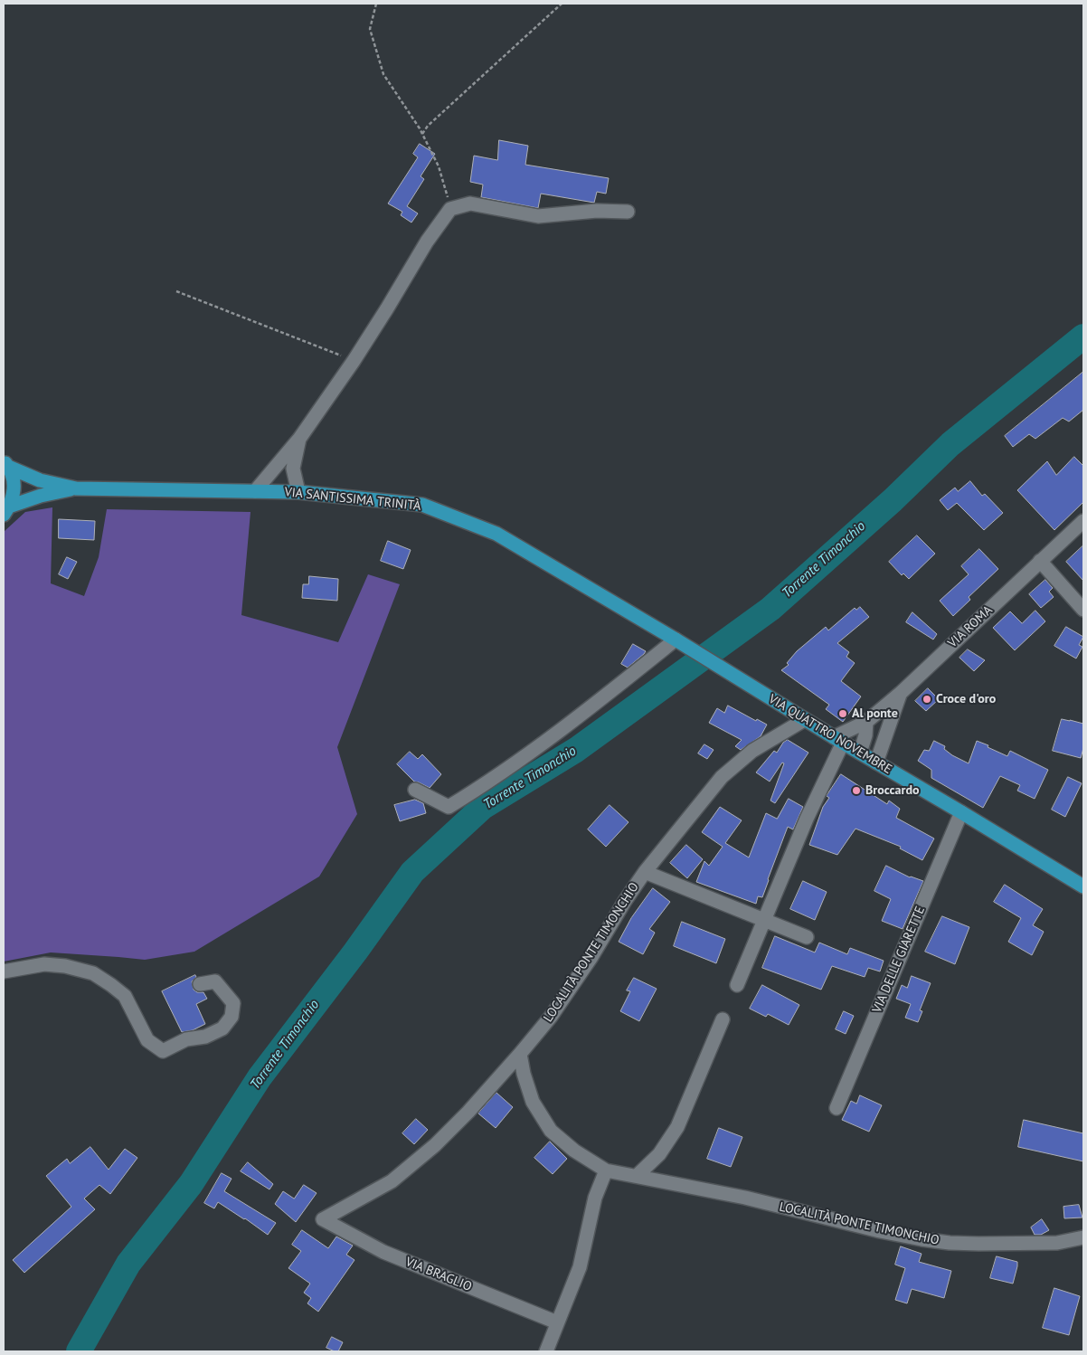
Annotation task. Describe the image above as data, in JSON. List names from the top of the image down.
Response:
{
  "streets": {
    "main road": ["VIA SANTISSIMA TRINITÀ", "VIA QUATTRO NOVEMBRE"],
    "street": [
      "VIA ROMA",
      "LOCALITÀ PONTE TIMONCHIO",
      "VIA DELLE GIARETTE",
      "VIA BRAGLIO"
    ]
  },
  "crossings": [
    ["VIA SANTISSIMA TRINITÀ", "VIA QUATTRO NOVEMBRE"],
    ["VIA ROMA", "VIA QUATTRO NOVEMBRE"],
    ["VIA QUATTRO NOVEMBRE", "LOCALITÀ PONTE TIMONCHIO"],
    ["VIA QUATTRO NOVEMBRE", "VIA DELLE GIARETTE"],
    ["LOCALITÀ PONTE TIMONCHIO", "VIA BRAGLIO"]
  ],
  "water": ["Torrente Timonchio"],
  "places": ["Croce d'oro", "Al ponte", "Broccardo"]
}
